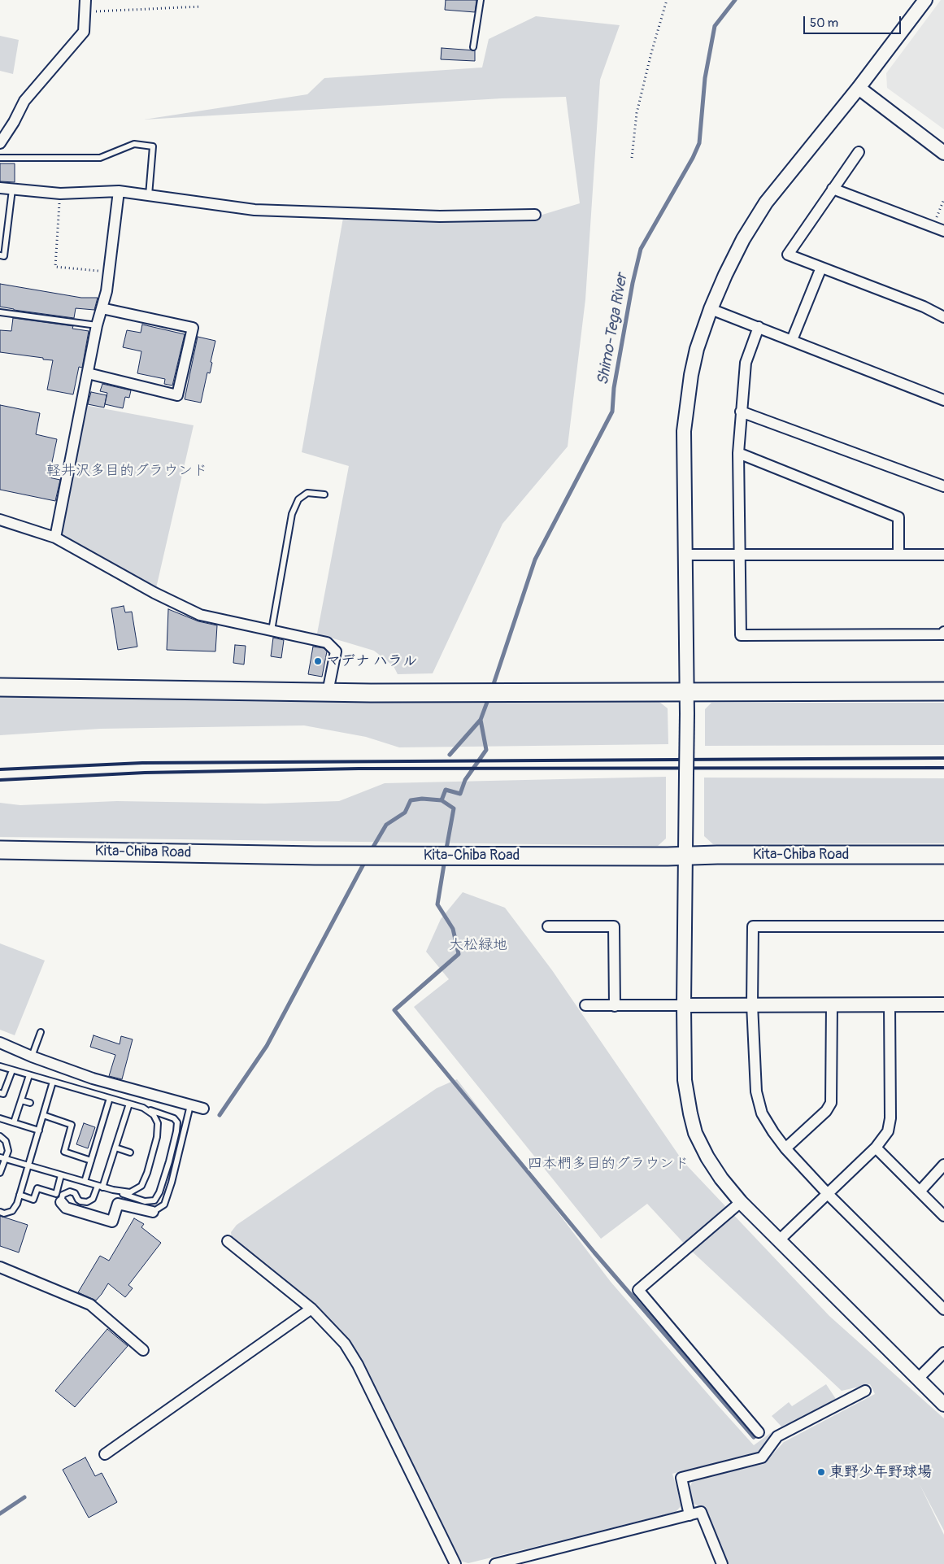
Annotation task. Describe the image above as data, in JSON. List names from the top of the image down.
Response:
{
  "streets": {
    "highway": ["Kita-Chiba Road"]
  },
  "water": ["Shimo-Tega River"],
  "parks": ["軽井沢多目的グラウンド", "大松緑地", "四本椚多目的グラウンド"],
  "places": ["マデナ ハラル", "東野少年野球場"],
  "scale_bar": "50 m"
}
